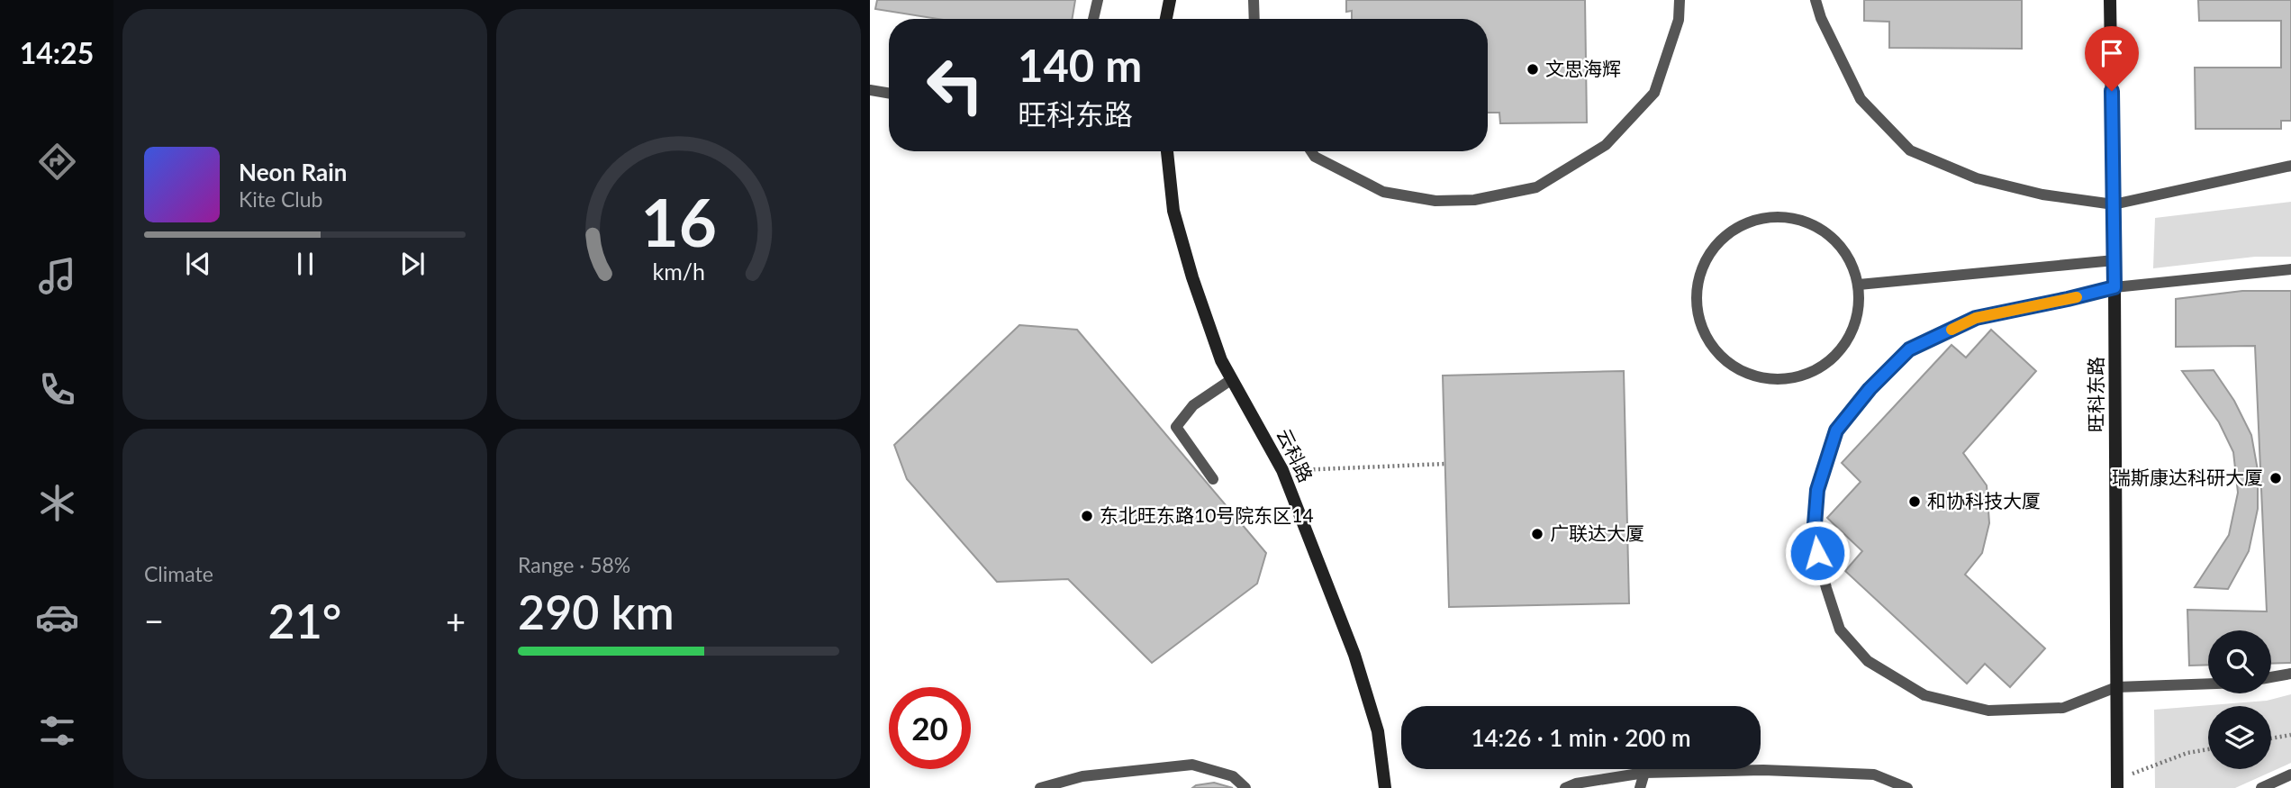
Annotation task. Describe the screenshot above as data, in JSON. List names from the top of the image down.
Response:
{
  "streets": {
    "street": ["旺科东路", "云科路"]
  },
  "places": [
    "文思海辉",
    "瑞斯康达科研大厦",
    "和协科技大厦",
    "东北旺东路10号院东区14",
    "广联达大厦"
  ],
  "page": {
    "tabs": "14:25",
    "turn": ["140 m", "旺科东路"],
    "song": ["Neon Rain", "Kite Club"],
    "tile": [
      "Climate",
      ["Range · 58%", "290 km"]
    ],
    "heat": ["−", "21°", "+"],
    "limit": "20",
    "trip": "14:26 · 1 min · 200 m",
    "gauge": ["16", "km/h"]
  }
}
